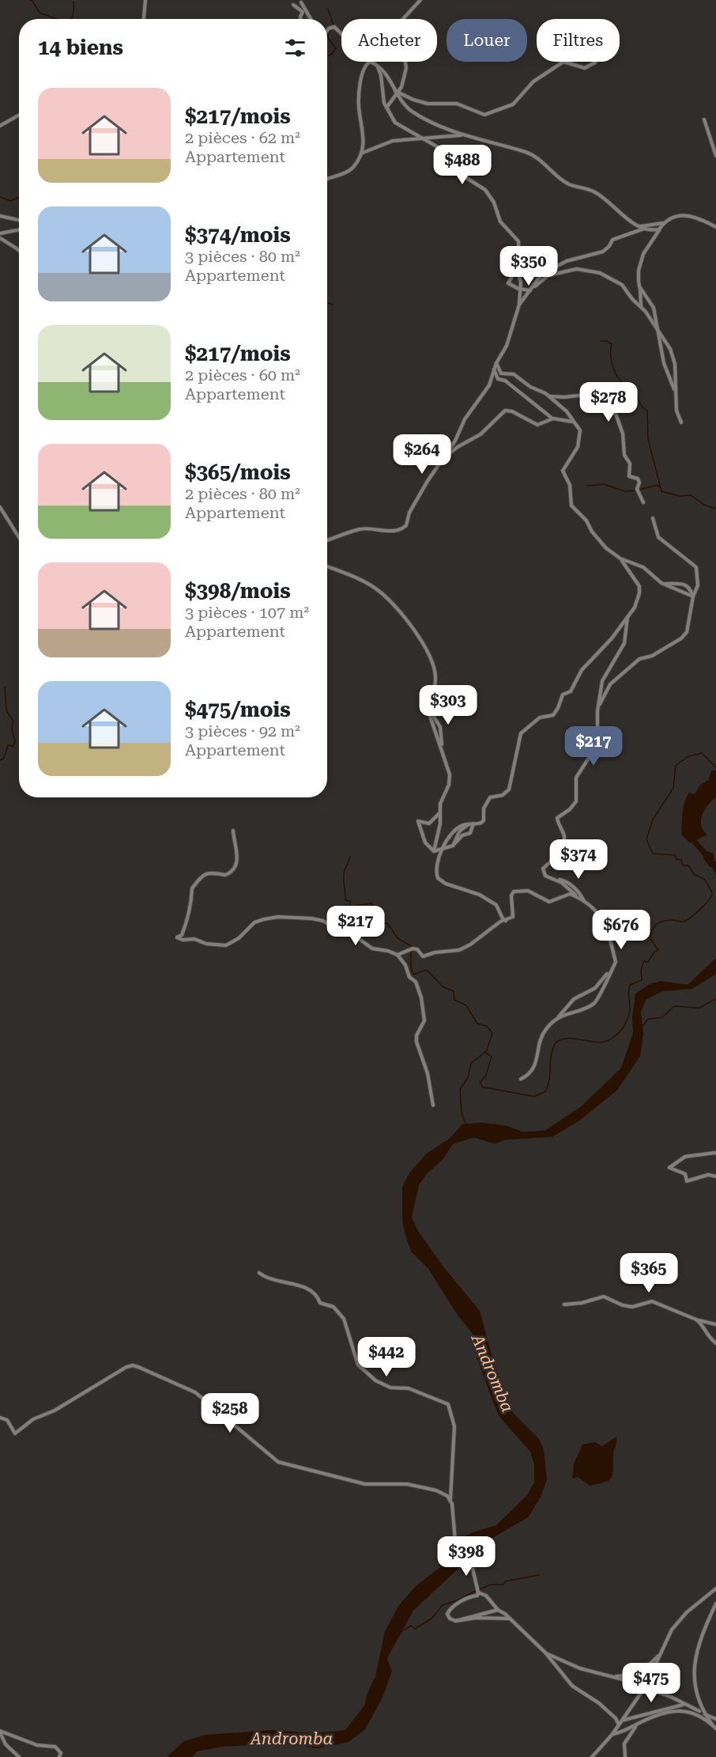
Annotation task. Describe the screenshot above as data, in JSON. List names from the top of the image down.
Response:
{
  "water": ["Andromba"],
  "page": {
    "chip": ["Acheter", "Louer", "Filtres"],
    "heading": "14 biens",
    "list": [
      {
        "name": "$217/mois",
        "note": "2 pièces · 62 m² · Appartement"
      },
      {
        "name": "$374/mois",
        "note": "3 pièces · 80 m² · Appartement"
      },
      {
        "name": "$217/mois",
        "note": "2 pièces · 60 m² · Appartement"
      },
      {
        "name": "$365/mois",
        "note": "2 pièces · 80 m² · Appartement"
      },
      {
        "name": "$398/mois",
        "note": "3 pièces · 107 m² · Appartement"
      },
      {
        "name": "$475/mois",
        "note": "3 pièces · 92 m² · Appartement"
      }
    ],
    "price": [
      "$488",
      "$350",
      "$278",
      "$264",
      "$303",
      "$217",
      "$374",
      "$217",
      "$676",
      "$365",
      "$442",
      "$258",
      "$398",
      "$475"
    ]
  }
}
